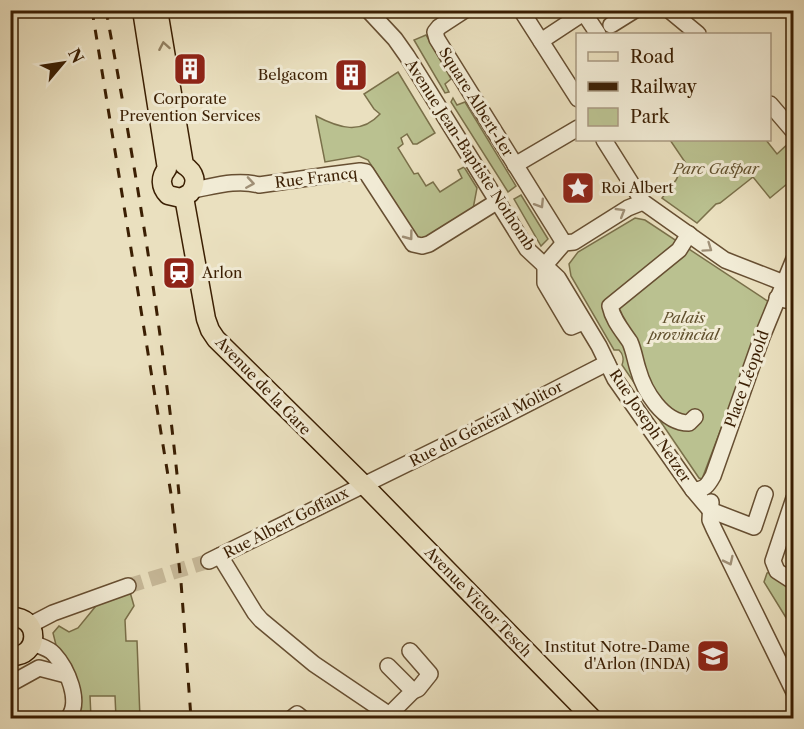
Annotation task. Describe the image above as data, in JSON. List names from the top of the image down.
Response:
{
  "streets": {
    "main road": ["Avenue de la Gare", "Avenue Victor Tesch"],
    "street": [
      "Square Albert-1er",
      "Avenue Jean-Baptiste Nothomb",
      "Rue Francq",
      "Place Léopold",
      "Rue du Général Molitor",
      "Rue Joseph Netzer",
      "Rue Albert Goffaux"
    ]
  },
  "crossings": [
    ["Avenue Jean-Baptiste Nothomb", "Rue Francq"],
    ["Avenue Jean-Baptiste Nothomb", "Rue du Général Molitor"],
    ["Avenue Jean-Baptiste Nothomb", "Rue Joseph Netzer"],
    ["Rue Francq", "Avenue de la Gare"],
    ["Place Léopold", "Rue Joseph Netzer"],
    ["Avenue de la Gare", "Rue du Général Molitor"],
    ["Avenue de la Gare", "Rue Albert Goffaux"],
    ["Avenue de la Gare", "Avenue Victor Tesch"],
    ["Rue du Général Molitor", "Rue Joseph Netzer"],
    ["Rue du Général Molitor", "Rue Albert Goffaux"],
    ["Rue du Général Molitor", "Avenue Victor Tesch"],
    ["Rue Albert Goffaux", "Avenue Victor Tesch"]
  ],
  "one_way": ["Rue Francq", "Rue Joseph Netzer"],
  "parks": ["Parc Gaspar", "Palais provincial"],
  "places": {
    "building": ["Corporate Prevention Services", "Belgacom"],
    "place": ["Roi Albert"],
    "station": ["Arlon"],
    "school or university": ["Institut Notre-Dame d'Arlon (INDA)"]
  },
  "legend": ["Road", "Railway", "Park"],
  "north": "top right"
}
